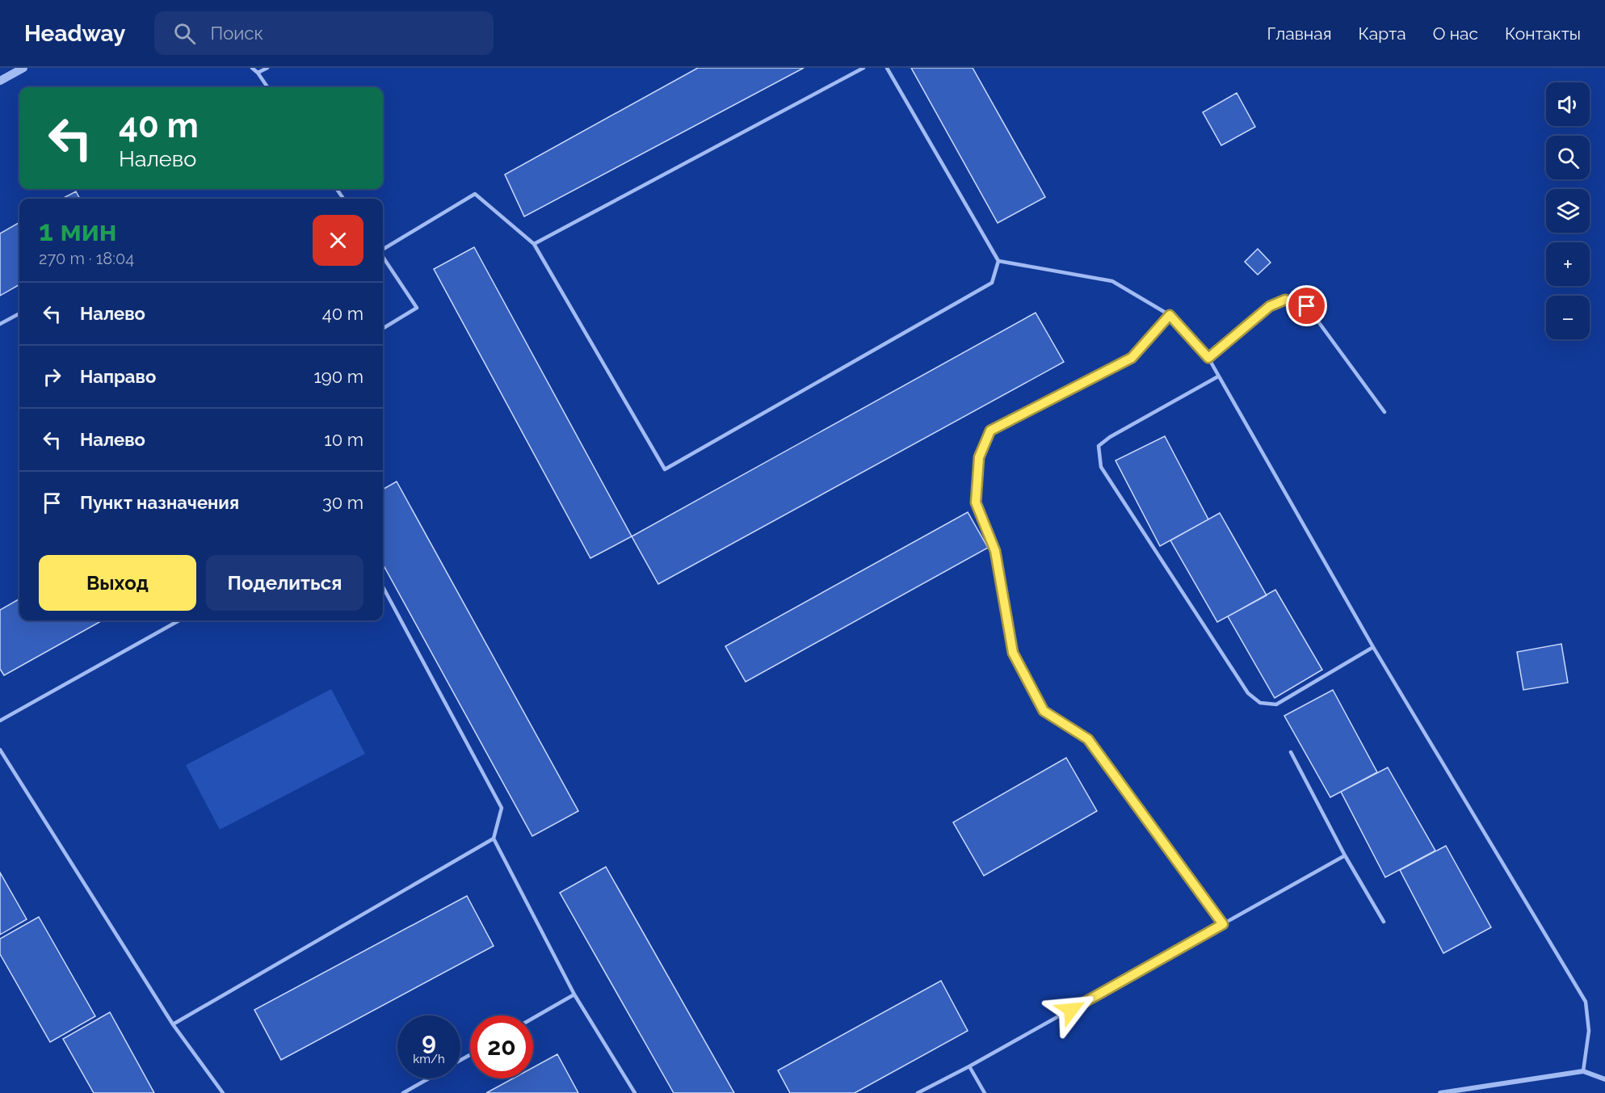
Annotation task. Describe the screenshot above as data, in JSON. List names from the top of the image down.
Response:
{
  "page": {
    "header": "Headway",
    "search": "Поиск",
    "nav": [
      "Главная",
      "Карта",
      "О нас",
      "Контакты"
    ],
    "map_buttons": ["+", "−"],
    "turn": ["40 m", "Налево"],
    "heading": ["1 мин", "270 m · 18:04"],
    "list": [
      {
        "name": "Налево",
        "value": "40 m"
      },
      {
        "name": "Направо",
        "value": "190 m"
      },
      {
        "name": "Налево",
        "value": "10 m"
      },
      {
        "name": "Пункт назначения",
        "value": "30 m"
      }
    ],
    "buttons": ["Выход", "Поделиться"],
    "speed": "9 km/h",
    "limit": "20"
  }
}
